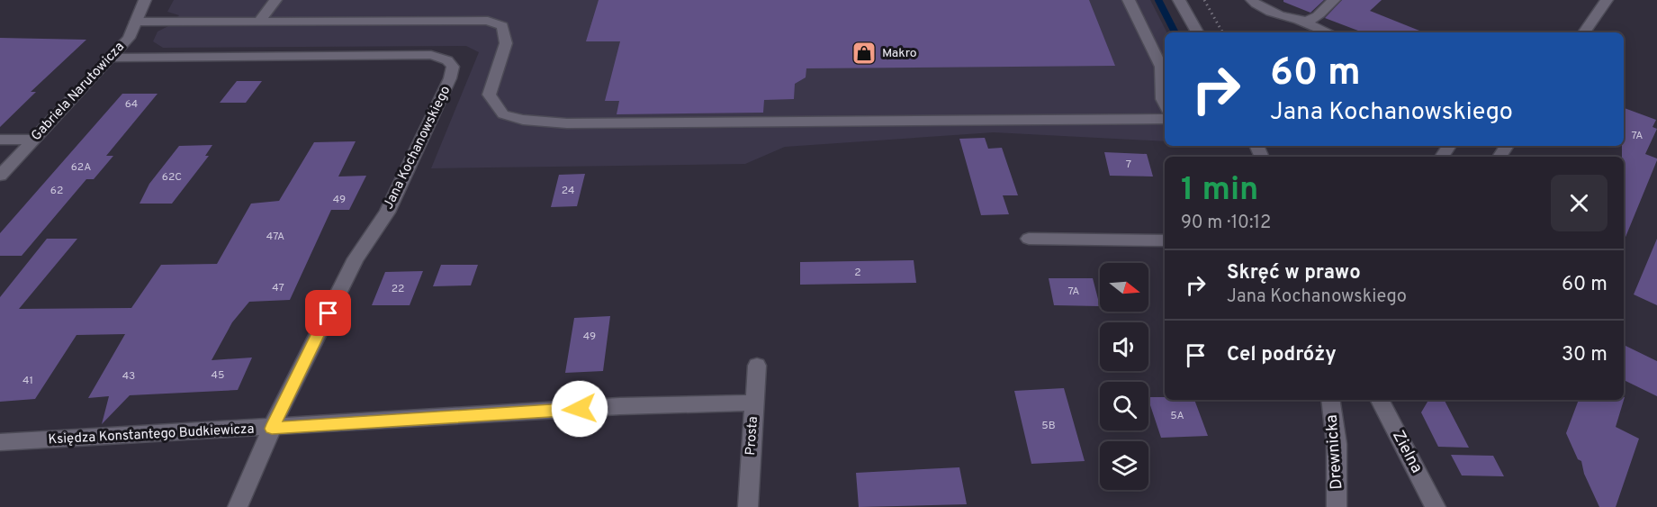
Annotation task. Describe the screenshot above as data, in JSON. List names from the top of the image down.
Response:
{
  "streets": {
    "street": [
      "Gabriela Narutowicza",
      "Jana Kochanowskiego",
      "Księdza Konstantego Budkiewicza",
      "Prosta",
      "Drewnicka",
      "Zielna"
    ]
  },
  "crossings": [
    ["Gabriela Narutowicza", "Jana Kochanowskiego"],
    ["Jana Kochanowskiego", "Księdza Konstantego Budkiewicza"],
    ["Księdza Konstantego Budkiewicza", "Prosta"]
  ],
  "places": {
    "shop": ["Makro"]
  },
  "house_numbers": [
    "64",
    "7A",
    "7",
    "62A",
    "62C",
    "62",
    "24",
    "49",
    "47A",
    "2",
    "47",
    "22",
    "7A",
    "49",
    "45",
    "43",
    "41",
    "5A",
    "5B"
  ],
  "north": "right",
  "page": {
    "turn": ["60 m", "Jana Kochanowskiego"],
    "heading": ["1 min", "90 m · 10:12"],
    "list": [
      {
        "name": "Skręć w prawo",
        "note": "Jana Kochanowskiego",
        "value": "60 m"
      },
      {
        "name": "Cel podróży",
        "value": "30 m"
      }
    ]
  }
}
